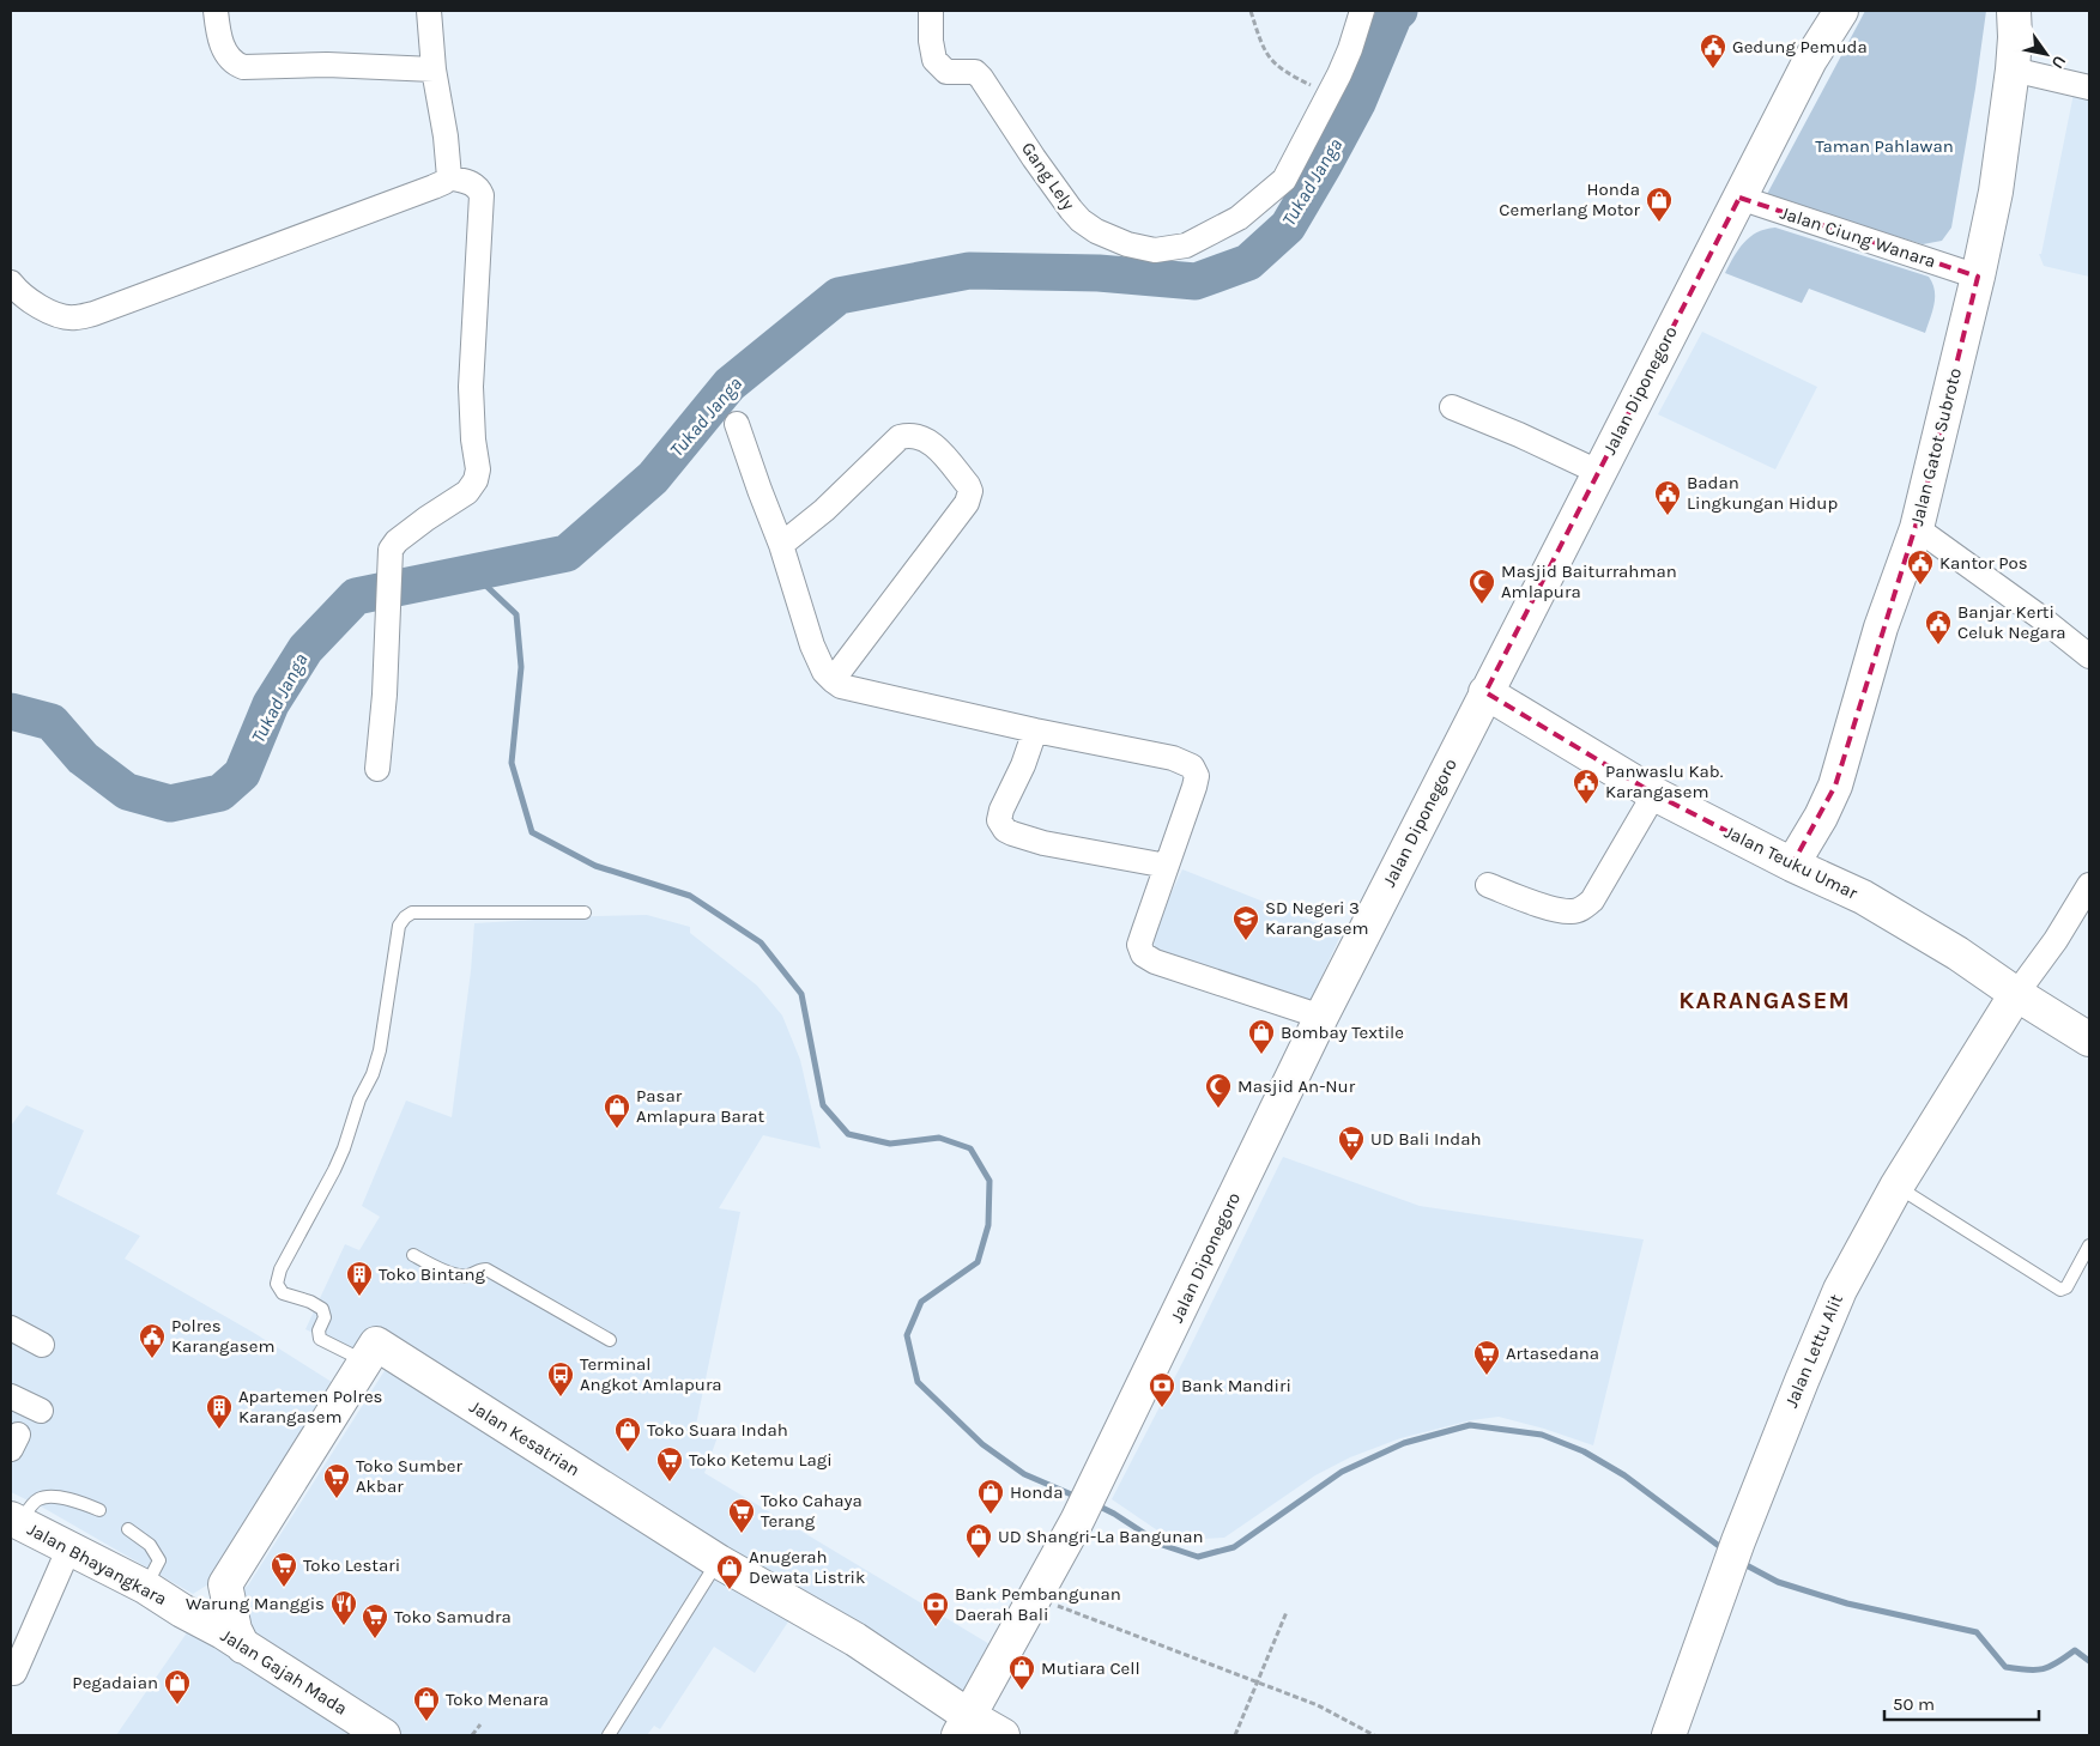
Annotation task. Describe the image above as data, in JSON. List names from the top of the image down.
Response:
{
  "streets": {
    "street": [
      "Gang Lely",
      "Jalan Ciung Wanara",
      "Jalan Diponegoro",
      "Jalan Gatot Subroto",
      "Jalan Teuku Umar",
      "Jalan Lettu Alit",
      "Jalan Kesatrian",
      "Jalan Bhayangkara",
      "Jalan Gajah Mada"
    ]
  },
  "crossings": [
    ["Jalan Ciung Wanara", "Jalan Diponegoro"],
    ["Jalan Ciung Wanara", "Jalan Gatot Subroto"],
    ["Jalan Diponegoro", "Jalan Teuku Umar"],
    ["Jalan Diponegoro", "Jalan Kesatrian"],
    ["Jalan Gatot Subroto", "Jalan Teuku Umar"],
    ["Jalan Teuku Umar", "Jalan Lettu Alit"],
    ["Jalan Bhayangkara", "Jalan Gajah Mada"]
  ],
  "districts": ["KARANGASEM"],
  "water": ["Tukad Janga"],
  "parks": ["Taman Pahlawan"],
  "places": {
    "public building": [
      "Gedung Pemuda",
      "Badan Lingkungan Hidup",
      "Kantor Pos",
      "Banjar Kerti Celuk Negara",
      "Panwaslu Kab. Karangasem",
      "Polres Karangasem"
    ],
    "shop": [
      "Honda Cemerlang Motor",
      "Bombay Textile",
      "Pasar Amlapura Barat",
      "Toko Suara Indah",
      "Honda",
      "UD Shangri-La Bangunan",
      "Anugerah Dewata Listrik",
      "Mutiara Cell",
      "Pegadaian",
      "Toko Menara"
    ],
    "mosque": ["Masjid Baiturrahman Amlapura", "Masjid An-Nur"],
    "school or university": ["SD Negeri 3 Karangasem"],
    "supermarket": [
      "UD Bali Indah",
      "Artasedana",
      "Toko Ketemu Lagi",
      "Toko Sumber Akbar",
      "Toko Cahaya Terang",
      "Toko Lestari",
      "Toko Samudra"
    ],
    "building": ["Toko Bintang", "Apartemen Polres Karangasem"],
    "bus stop": ["Terminal Angkot Amlapura"],
    "bank": ["Bank Mandiri", "Bank Pembangunan Daerah Bali"],
    "restaurant": ["Warung Manggis"]
  },
  "scale_bar": "50 m",
  "north": "bottom right"
}
